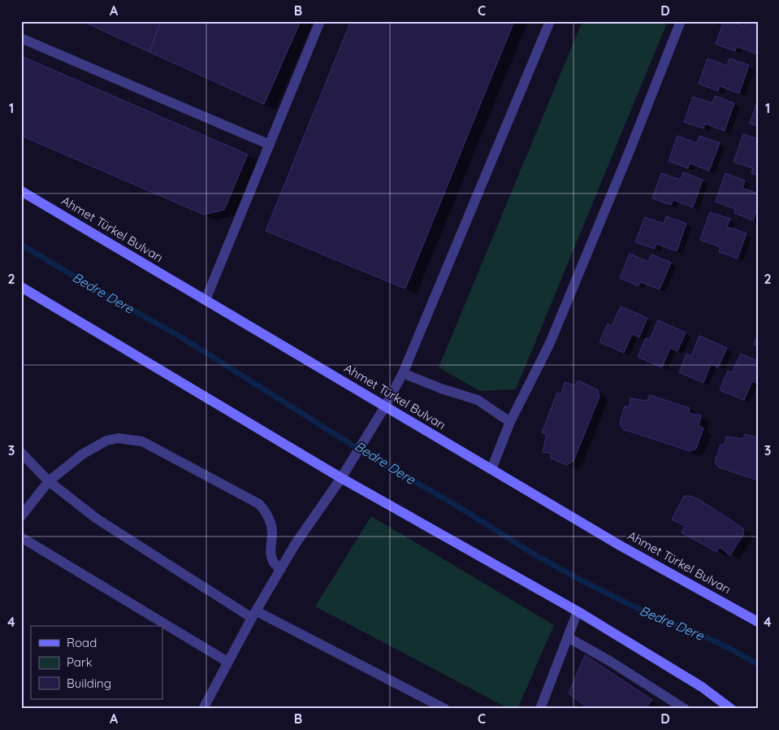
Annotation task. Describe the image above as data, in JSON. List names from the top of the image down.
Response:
{
  "streets": {
    "street": ["Ahmet Türkel Bulvarı"]
  },
  "water": ["Bedre Dere"],
  "legend": ["Road", "Park", "Building"],
  "grid": {
    "columns": [
      "A",
      "B",
      "C",
      "D"
    ],
    "rows": [
      "1",
      "2",
      "3",
      "4"
    ]
  }
}
